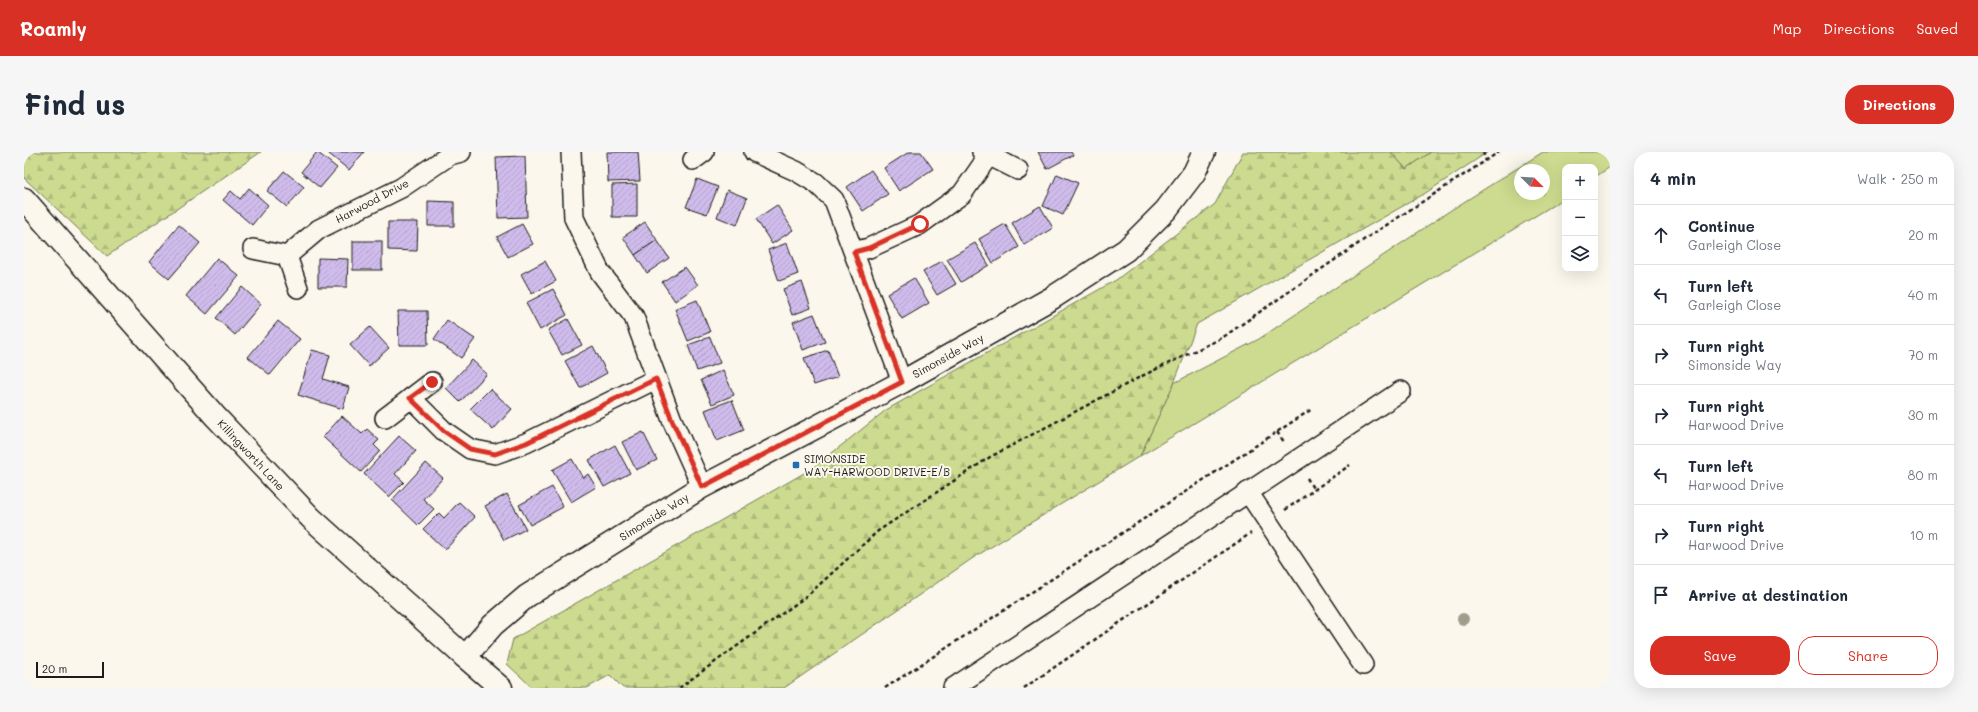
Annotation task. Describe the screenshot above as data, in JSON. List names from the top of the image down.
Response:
{
  "streets": {
    "street": ["Harwood Drive", "Simonside Way", "Killingworth Lane"]
  },
  "crossings": [
    ["Simonside Way", "Killingworth Lane"]
  ],
  "places": {
    "transit": ["SIMONSIDE WAY-HARWOOD DRIVE-E/B"]
  },
  "scale_bar": "20 m",
  "north": "bottom right",
  "page": {
    "header": "Roamly",
    "nav": ["Map", "Directions", "Saved"],
    "buttons": [
      "Directions",
      ["Save", "Share"]
    ],
    "title": "Find us",
    "heading": ["4 min", "Walk · 250 m"],
    "map_buttons": ["+", "−"],
    "list": [
      ["Continue", "Garleigh Close", "20 m"],
      ["Turn left", "Garleigh Close", "40 m"],
      ["Turn right", "Simonside Way", "70 m"],
      ["Turn right", "Harwood Drive", "30 m"],
      ["Turn left", "Harwood Drive", "80 m"],
      ["Turn right", "Harwood Drive", "10 m"],
      "Arrive at destination"
    ],
    "scale": "20 m"
  }
}
